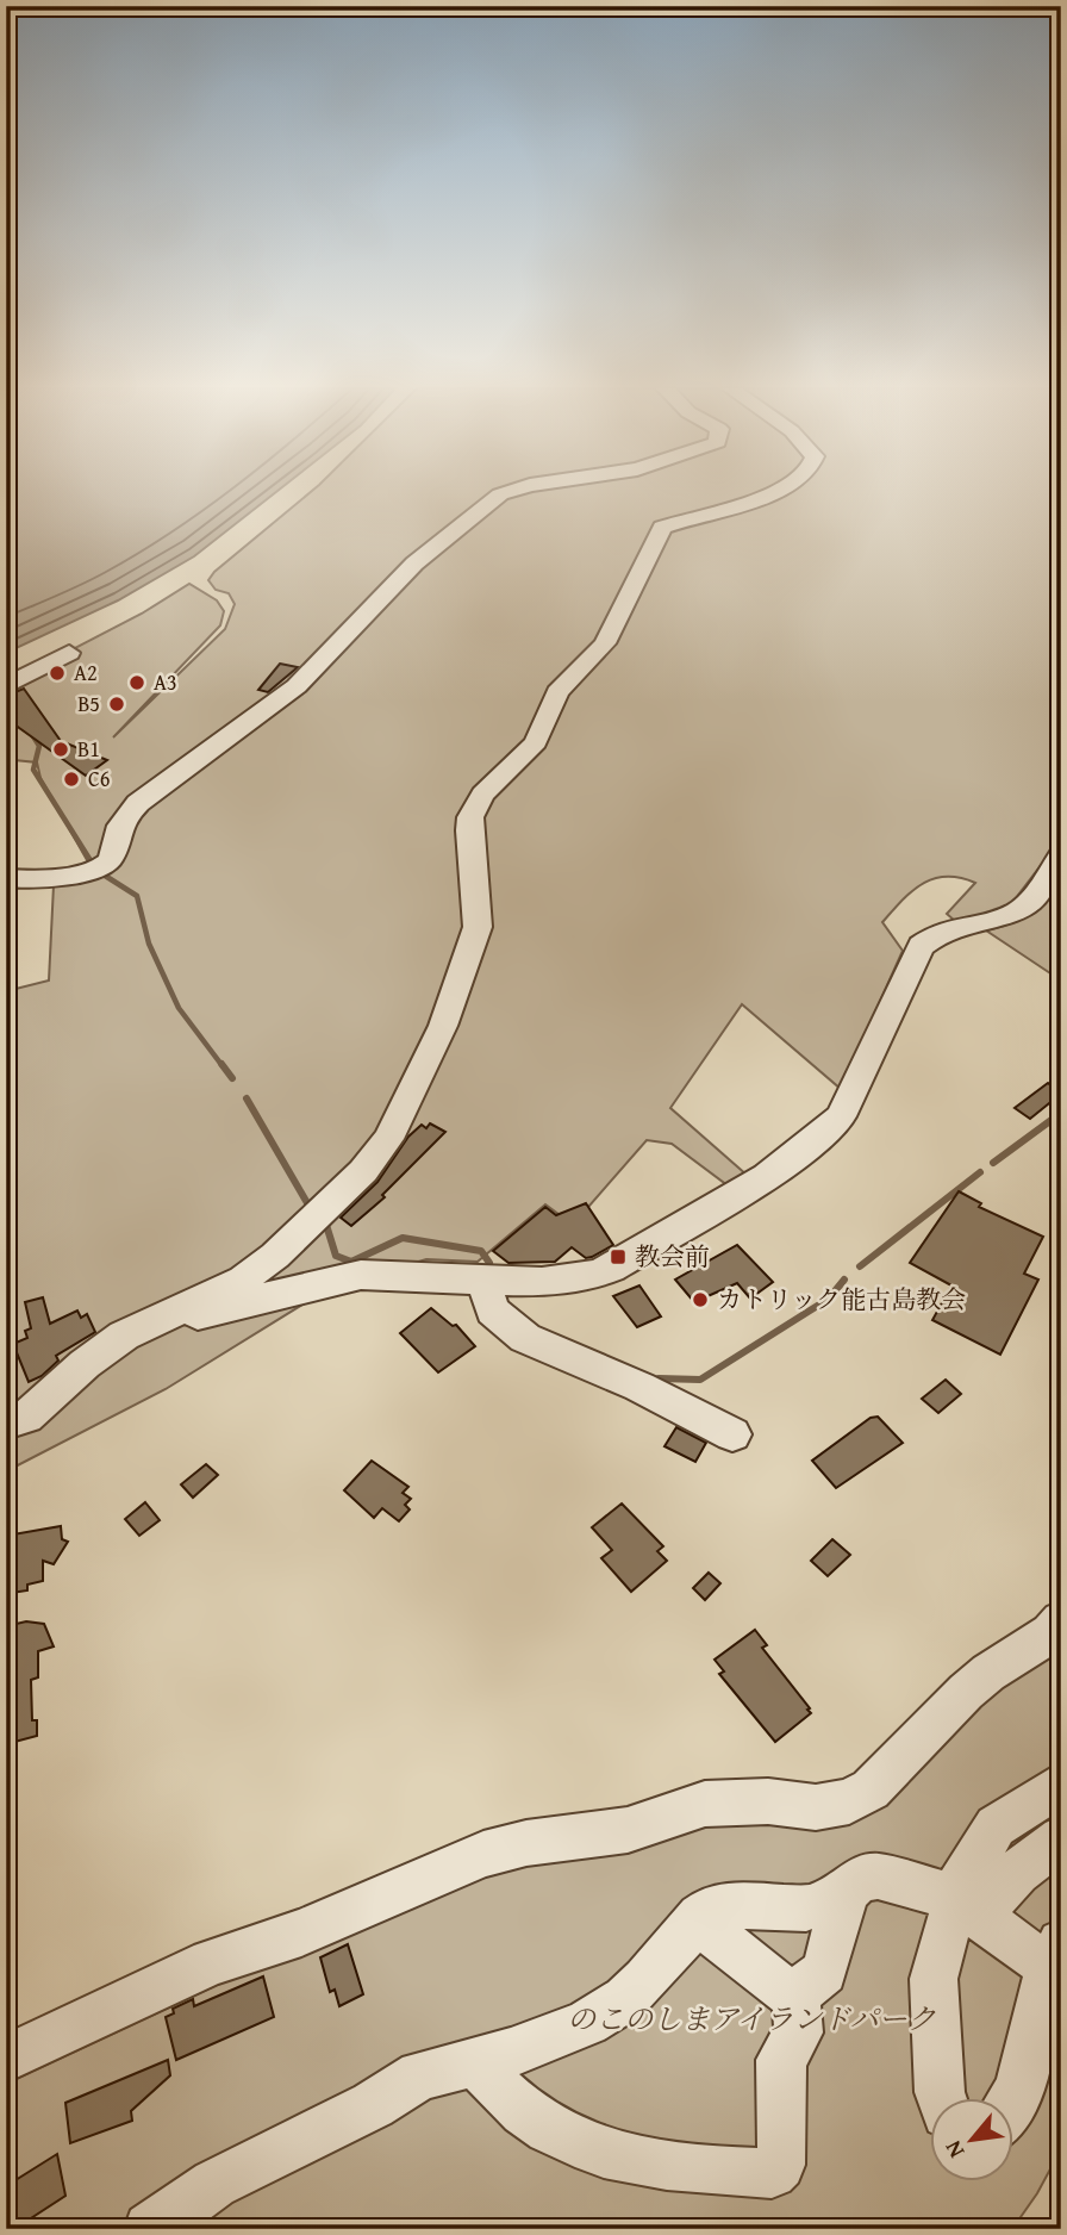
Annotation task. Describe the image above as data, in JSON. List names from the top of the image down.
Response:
{
  "parks": ["のこのしまアイランドパーク"],
  "places": {
    "other": [
      "A2",
      "A3",
      "B5",
      "B1",
      "C6",
      "カトリック能古島教会"
    ],
    "transit": ["教会前"]
  },
  "north": "bottom left"
}
